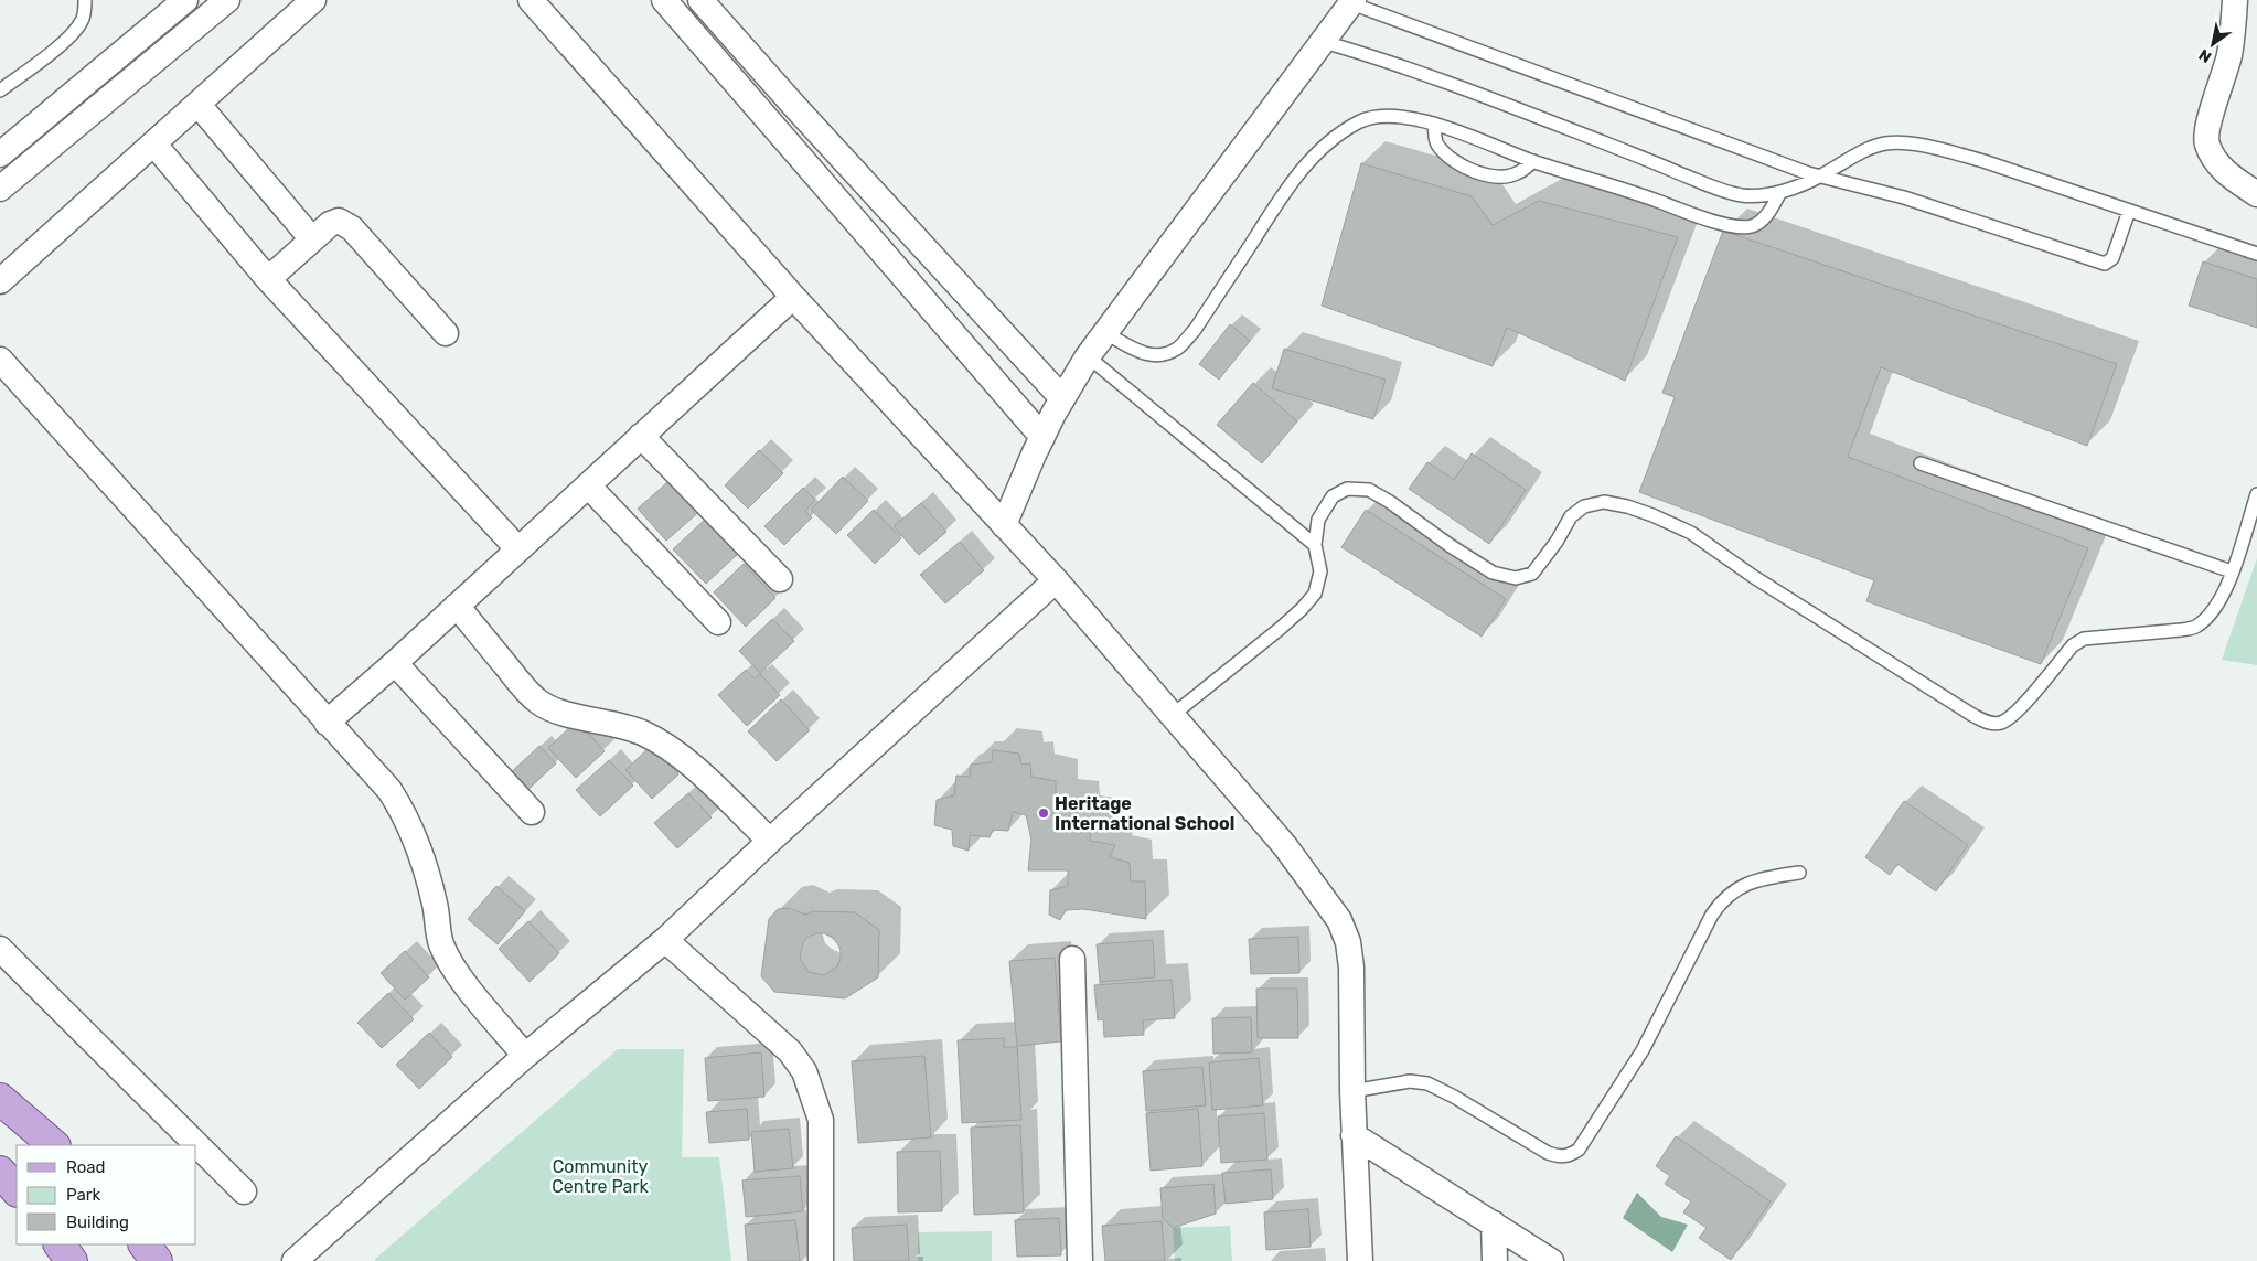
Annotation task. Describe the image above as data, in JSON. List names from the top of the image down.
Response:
{
  "parks": ["Community Centre Park"],
  "places": ["Heritage International School"],
  "legend": ["Road", "Park", "Building"],
  "north": "bottom left"
}
